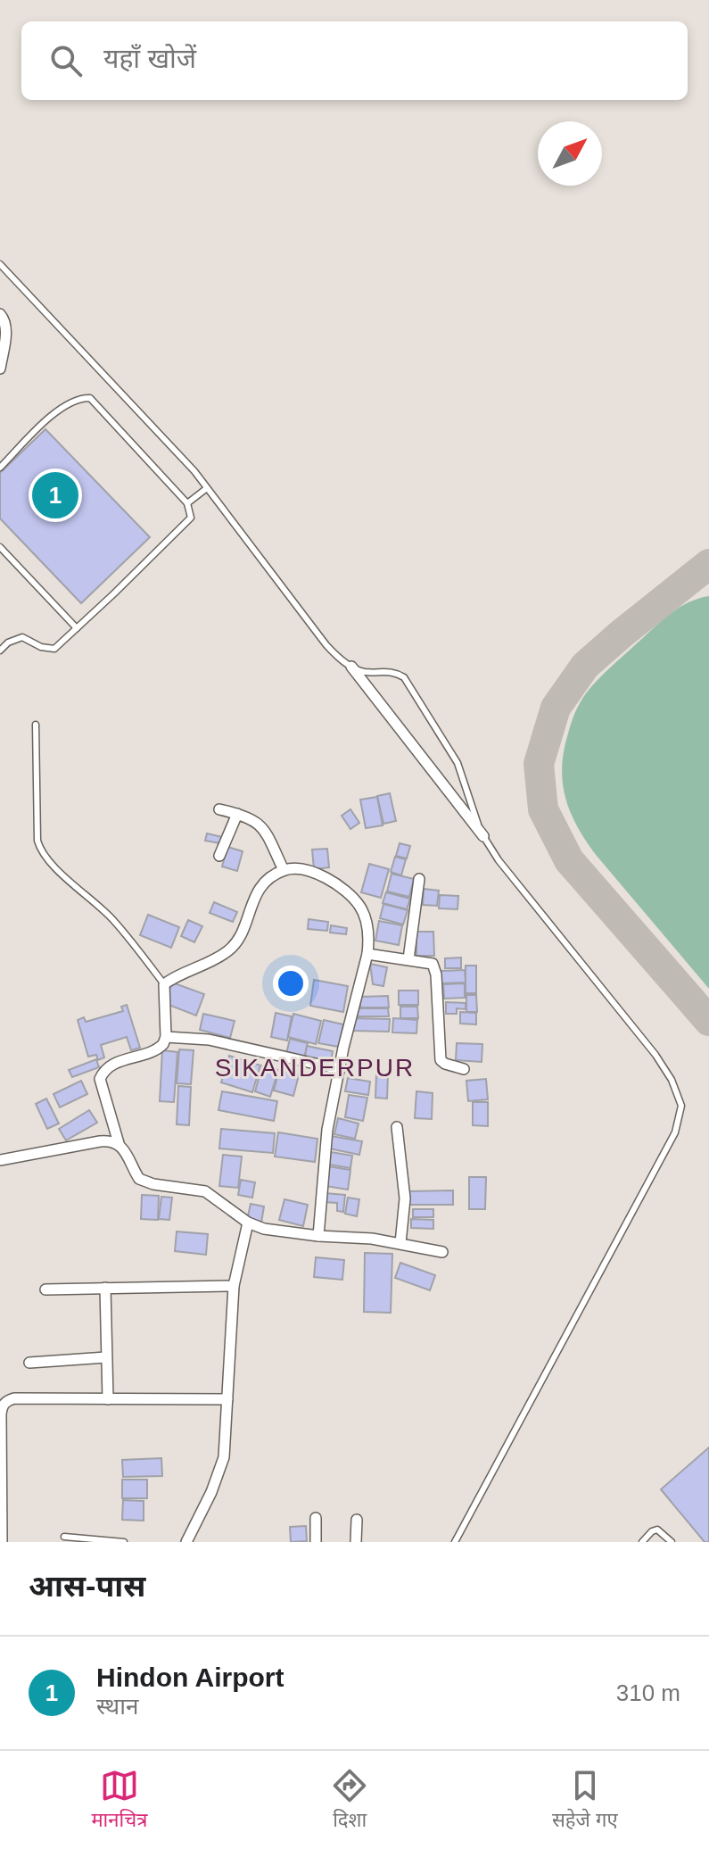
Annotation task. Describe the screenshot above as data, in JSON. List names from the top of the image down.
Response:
{
  "districts": ["SIKANDERPUR"],
  "north": "top right",
  "page": {
    "search": "यहाँ खोजें",
    "pins": "1",
    "heading": "आस-पास",
    "list": [
      {
        "mark": "1",
        "name": "Hindon Airport",
        "note": "स्थान",
        "value": "310 m"
      }
    ],
    "nav": ["मानचित्र", "दिशा", "सहेजे गए"]
  }
}
